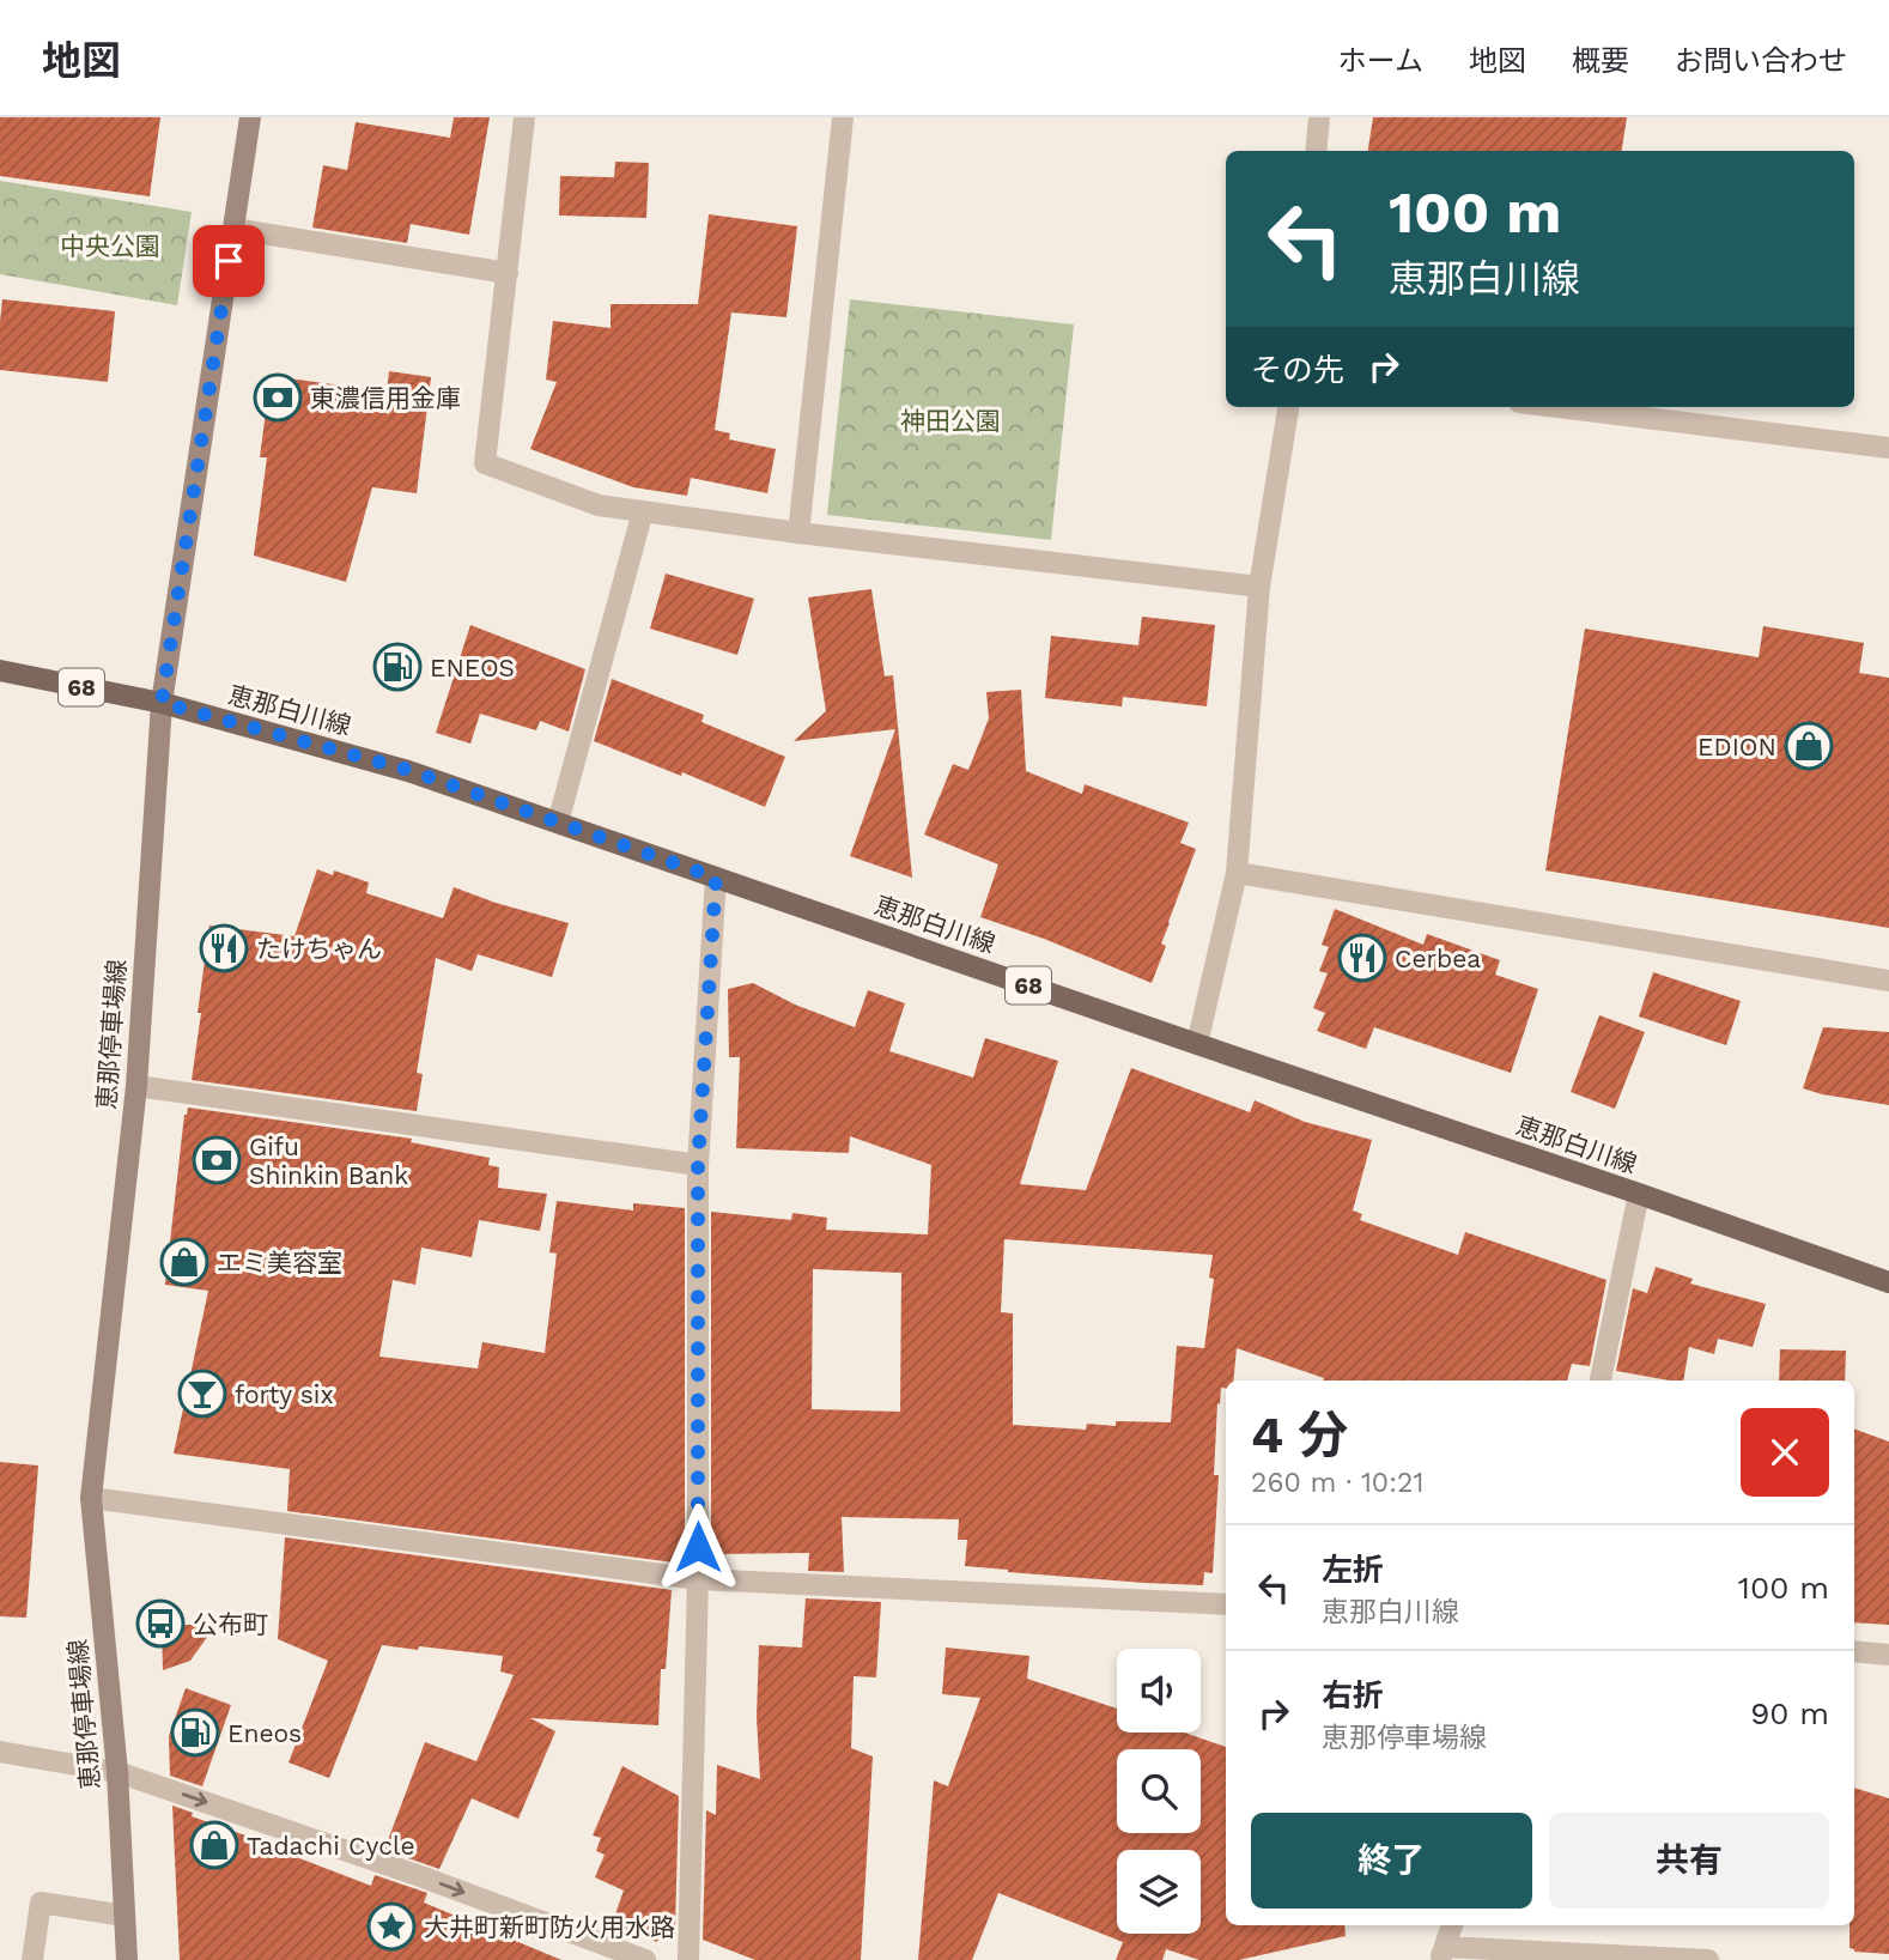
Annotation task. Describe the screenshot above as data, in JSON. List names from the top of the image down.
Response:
{
  "streets": {
    "main road": ["68", "恵那白川線", "恵那停車場線"]
  },
  "crossings": [
    ["恵那白川線", "恵那停車場線"]
  ],
  "parks": ["中央公園", "神田公園"],
  "places": {
    "bank": ["東濃信用金庫", "Gifu Shinkin Bank"],
    "fuel station": ["ENEOS", "Eneos"],
    "shop": ["EDION", "エミ美容室", "Tadachi Cycle"],
    "restaurant": ["たけちゃん", "Cerbea"],
    "bar": ["forty six"],
    "bus stop": ["公布町"],
    "place": ["大井町新町防火用水路"]
  },
  "page": {
    "header": "地図",
    "nav": [
      "ホーム",
      "地図",
      "概要",
      "お問い合わせ"
    ],
    "turn": ["100 m", "恵那白川線"],
    "then": "その先",
    "heading": ["4 分", "260 m · 10:21"],
    "list": [
      {
        "name": "左折",
        "note": "恵那白川線",
        "value": "100 m"
      },
      {
        "name": "右折",
        "note": "恵那停車場線",
        "value": "90 m"
      }
    ],
    "buttons": ["終了", "共有"]
  }
}
